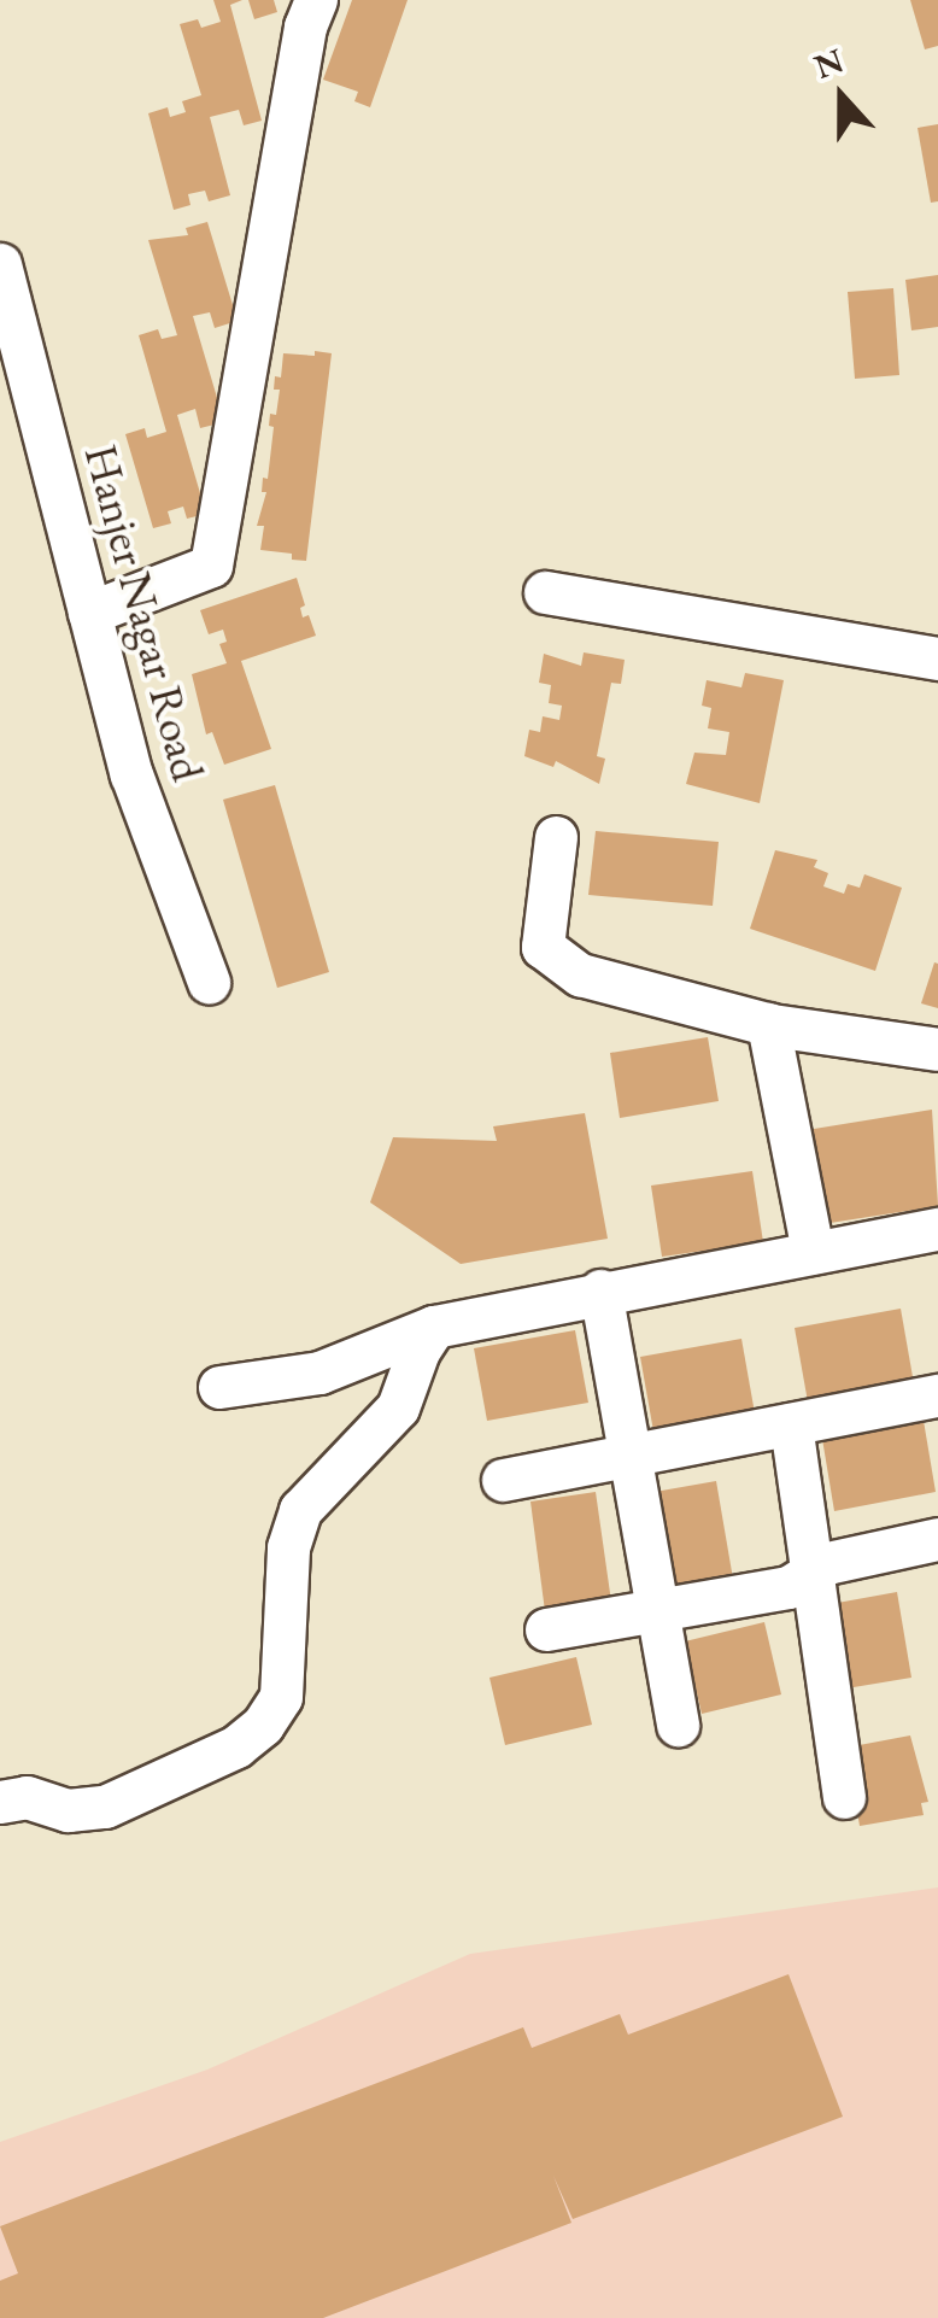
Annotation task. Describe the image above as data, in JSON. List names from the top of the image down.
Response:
{
  "streets": {
    "street": ["Hanjer Nagar Road"]
  },
  "north": "top"
}
